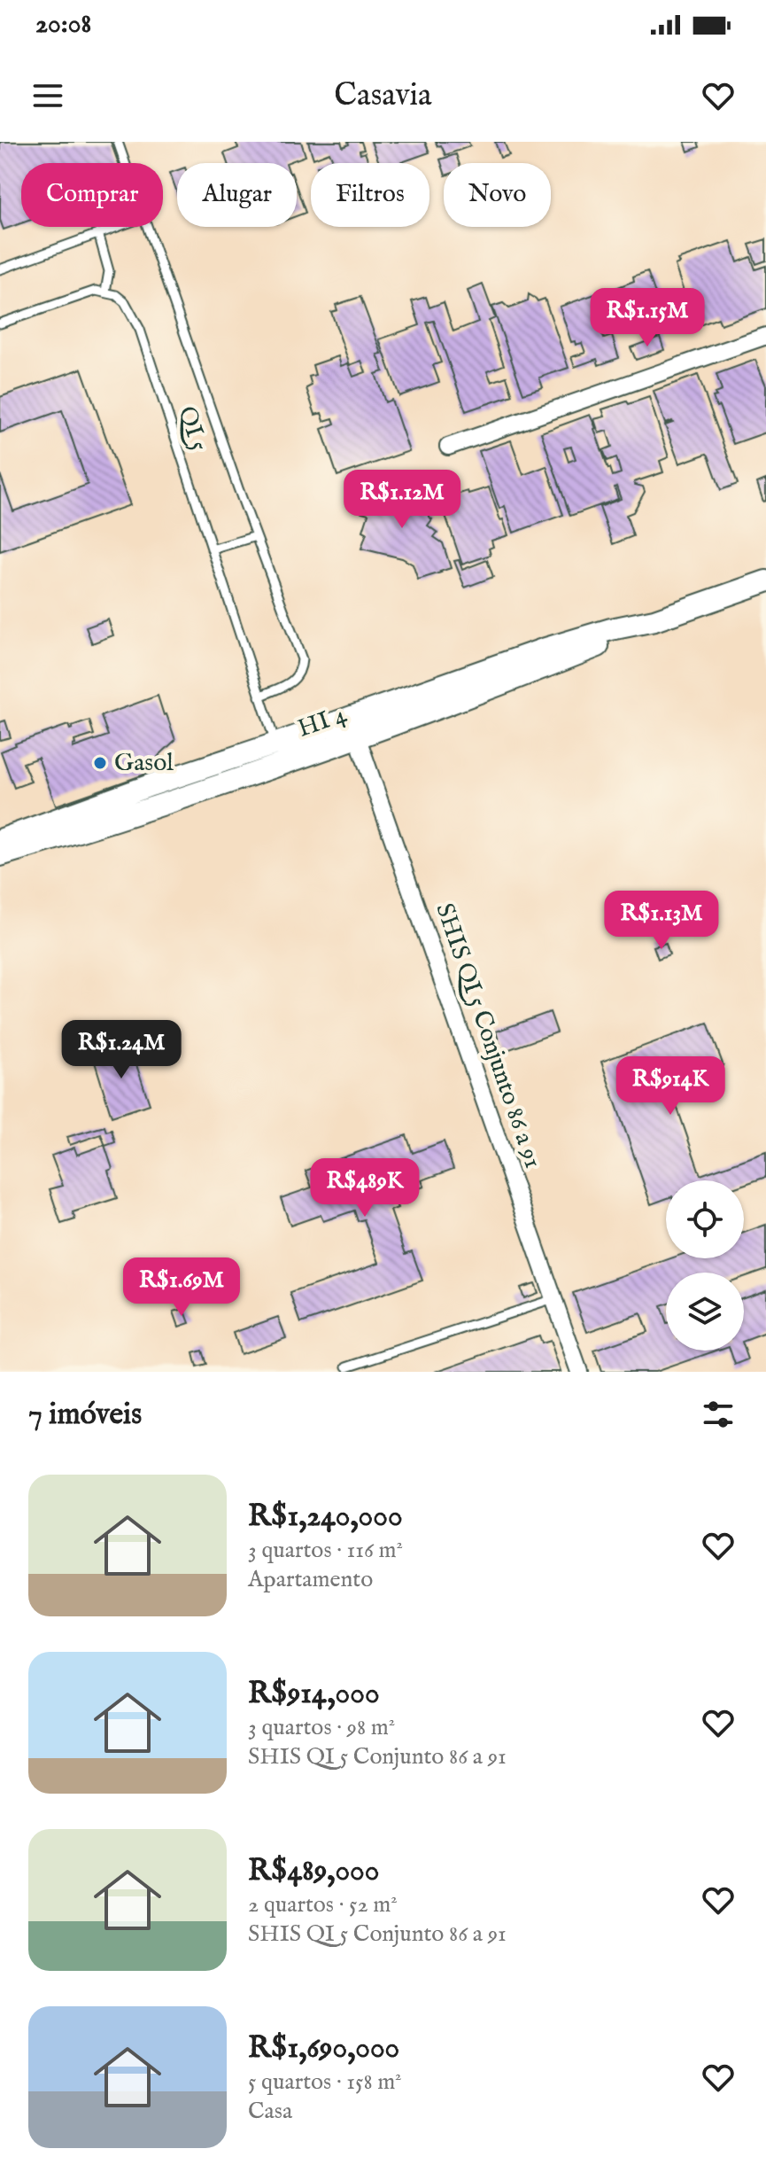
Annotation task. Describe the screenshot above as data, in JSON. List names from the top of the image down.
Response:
{
  "streets": {
    "street": ["HI 4", "SHIS QI 5 Conjunto 86 a 91"],
    "lane": ["QI 5"]
  },
  "crossings": [
    ["QI 5", "HI 4"],
    ["HI 4", "SHIS QI 5 Conjunto 86 a 91"]
  ],
  "places": ["Gasol"],
  "page": {
    "status": "20:08",
    "header": "Casavia",
    "chip": [
      "Comprar",
      "Alugar",
      "Filtros",
      "Novo"
    ],
    "price": [
      "R$1.15M",
      "R$1.12M",
      "R$1.13M",
      "R$1.24M",
      "R$914K",
      "R$489K",
      "R$1.69M"
    ],
    "heading": "7 imóveis",
    "list": [
      {
        "name": "R$1,240,000",
        "note": "3 quartos · 116 m² · Apartamento"
      },
      {
        "name": "R$914,000",
        "note": "3 quartos · 98 m² · SHIS QI 5 Conjunto 86 a 91"
      },
      {
        "name": "R$489,000",
        "note": "2 quartos · 52 m² · SHIS QI 5 Conjunto 86 a 91"
      },
      {
        "name": "R$1,690,000",
        "note": "5 quartos · 158 m² · Casa"
      }
    ]
  }
}
